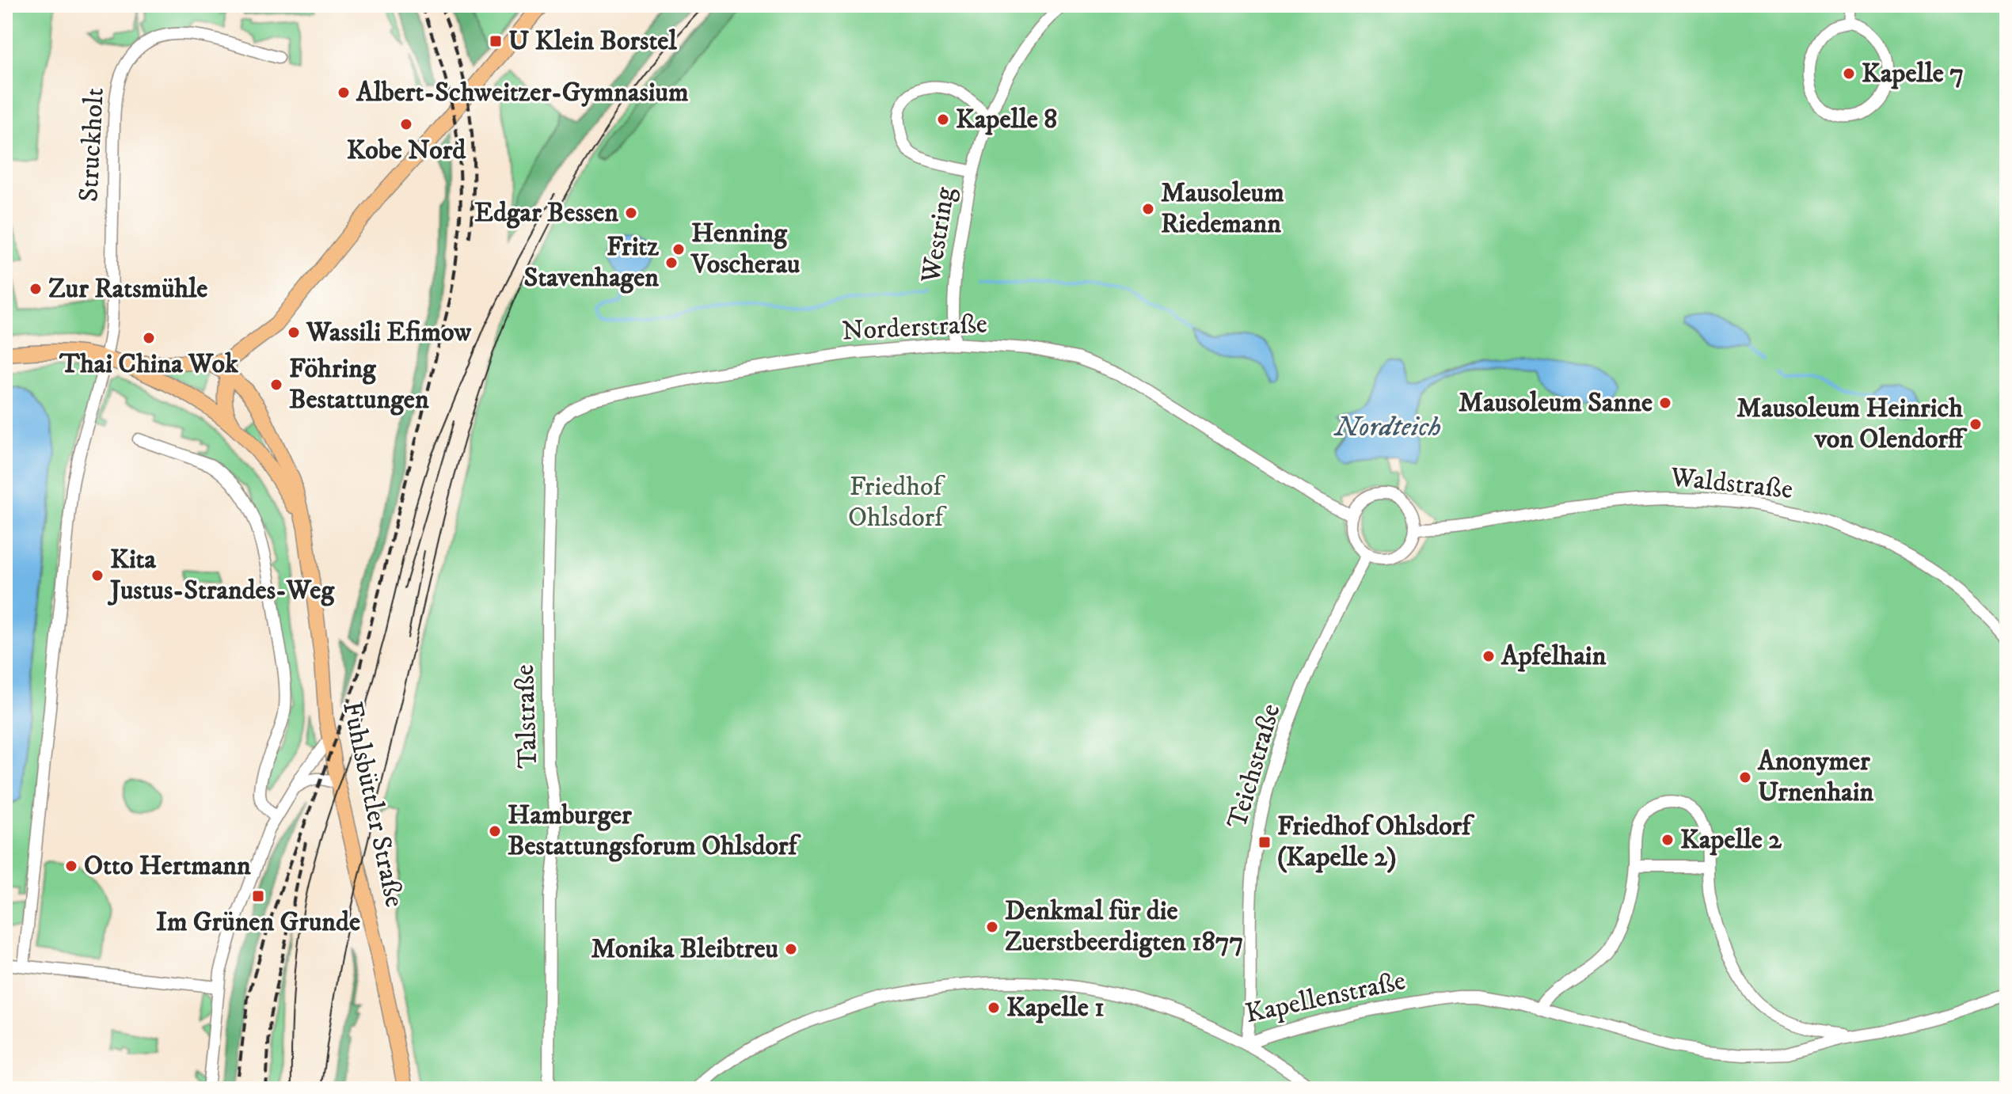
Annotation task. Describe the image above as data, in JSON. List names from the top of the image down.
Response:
{
  "streets": {
    "main road": ["Fuhlsbüttler Straße"],
    "street": [
      "Struckholt",
      "Westring",
      "Norderstraße",
      "Waldstraße",
      "Talstraße",
      "Teichstraße",
      "Kapellenstraße"
    ]
  },
  "crossings": [
    ["Westring", "Norderstraße"],
    ["Norderstraße", "Waldstraße"],
    ["Norderstraße", "Talstraße"],
    ["Norderstraße", "Teichstraße"],
    ["Waldstraße", "Teichstraße"],
    ["Teichstraße", "Kapellenstraße"]
  ],
  "water": ["Nordteich"],
  "parks": ["Friedhof Ohlsdorf"],
  "places": {
    "transit": ["U Klein Borstel", "Friedhof Ohlsdorf (Kapelle 2)", "Im Grünen Grunde"],
    "other": [
      "Kapelle 7",
      "Albert-Schweitzer-Gymnasium",
      "Kapelle 8",
      "Kobe Nord",
      "Mausoleum Riedemann",
      "Edgar Bessen",
      "Henning Voscherau",
      "Fritz Stavenhagen",
      "Zur Ratsmühle",
      "Wassili Efimow",
      "Thai China Wok",
      "Föhring Bestattungen",
      "Mausoleum Sanne",
      "Mausoleum Heinrich von Olendorff",
      "Kita Justus-Strandes-Weg",
      "Apfelhain",
      "Anonymer Urnenhain",
      "Hamburger Bestattungsforum Ohlsdorf",
      "Kapelle 2",
      "Otto Hertmann",
      "Denkmal für die Zuerstbeerdigten 1877",
      "Monika Bleibtreu",
      "Kapelle 1"
    ]
  }
}
